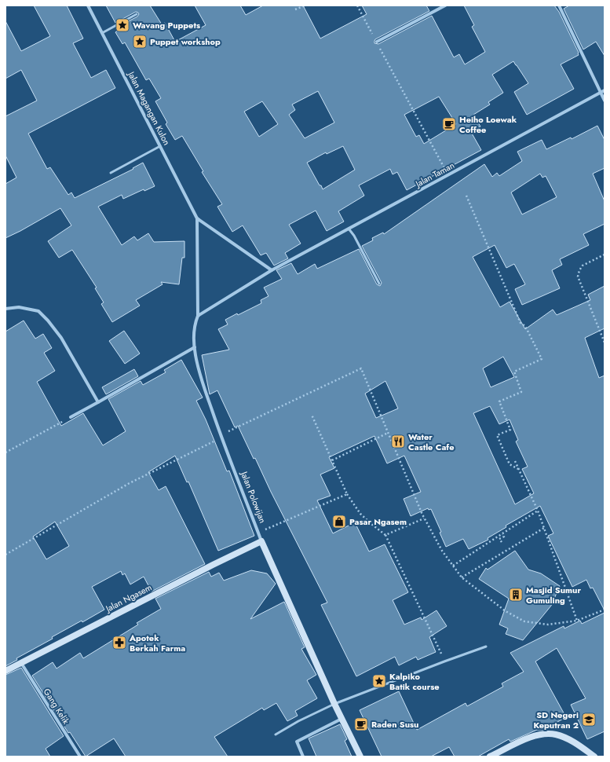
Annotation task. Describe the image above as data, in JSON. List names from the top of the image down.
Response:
{
  "streets": {
    "street": [
      "Jalan Magangan Kulon",
      "Jalan Taman",
      "Jalan Polowijan",
      "Jalan Ngasem",
      "Gang Kelik"
    ]
  },
  "crossings": [
    ["Jalan Magangan Kulon", "Jalan Taman"],
    ["Jalan Magangan Kulon", "Jalan Polowijan"],
    ["Jalan Polowijan", "Jalan Ngasem"],
    ["Jalan Ngasem", "Gang Kelik"]
  ],
  "places": {
    "place": ["Wavang Puppets", "Puppet workshop", "Kalpiko Batik course"],
    "cafe": ["Heiho Loewak Coffee", "Raden Susu"],
    "restaurant": ["Water Castle Cafe"],
    "shop": ["Pasar Ngasem"],
    "building": ["Masjid Sumur Gumuling"],
    "pharmacy": ["Apotek Berkah Farma"],
    "school or university": ["SD Negeri Keputran 2"]
  }
}
